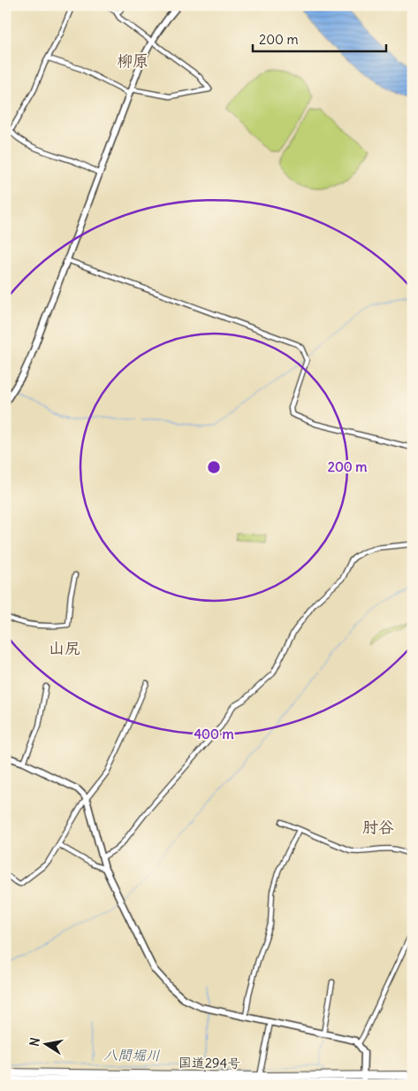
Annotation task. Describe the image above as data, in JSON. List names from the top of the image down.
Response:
{
  "streets": {
    "highway": ["国道294号"]
  },
  "districts": ["柳原", "山尻", "肘谷"],
  "water": ["八間堀川"],
  "scale_bar": "200 m",
  "north": "left",
  "rings": ["200 m", "400 m"]
}
